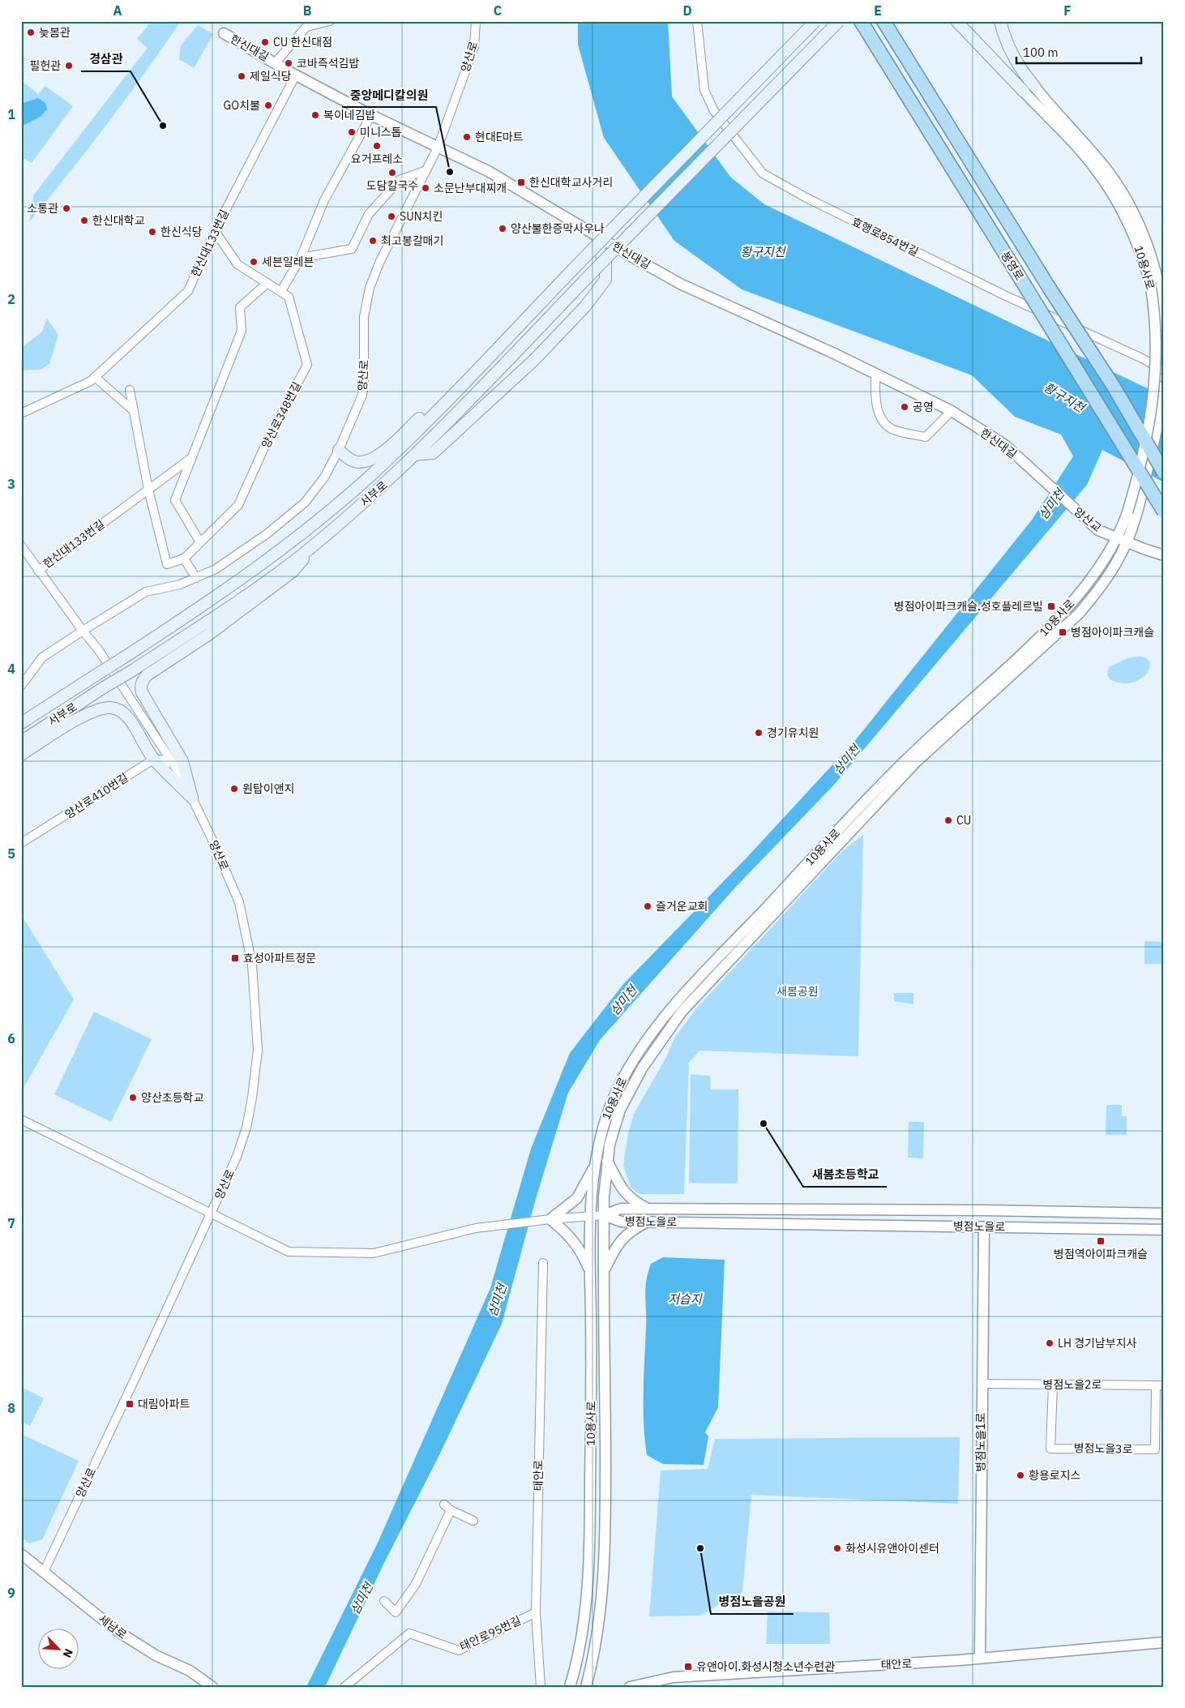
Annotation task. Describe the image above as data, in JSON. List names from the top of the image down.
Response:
{
  "streets": {
    "highway": ["봉영로"],
    "main road": ["서부로"],
    "street": [
      "한신대길",
      "양산로",
      "효행로854번길",
      "한신대133번길",
      "10용사로",
      "양산로348번길",
      "양산교",
      "양산로410번길",
      "병점노을로",
      "병점노을2로",
      "병점노을1로",
      "병점노을3로",
      "태안로",
      "세남로",
      "태안로95번길"
    ]
  },
  "crossings": [
    ["한신대길", "양산로"],
    ["한신대길", "한신대133번길"],
    ["한신대길", "양산교"],
    ["양산로", "한신대133번길"],
    ["양산로", "세남로"],
    ["한신대133번길", "양산로348번길"],
    ["10용사로", "양산교"],
    ["10용사로", "병점노을로"],
    ["병점노을로", "병점노을1로"],
    ["병점노을2로", "병점노을1로"],
    ["병점노을2로", "병점노을3로"],
    ["병점노을1로", "태안로"],
    ["태안로", "태안로95번길"]
  ],
  "water": ["황구지천", "삼미천", "저습지"],
  "parks": ["새봄공원"],
  "places": {
    "other": [
      "늦봄관",
      "CU 한신대점",
      "코바즉석김밥",
      "필헌관",
      "제일식당",
      "GO치불",
      "복이네김밥",
      "경삼관",
      "미니스톱",
      "현대E마트",
      "요거프레소",
      "중앙메디칼의원",
      "도담칼국수",
      "소문난부대찌개",
      "소통관",
      "SUN치킨",
      "한신대학교",
      "양산불한증막사우나",
      "한신식당",
      "최고봉갈매기",
      "세븐일레븐",
      "공영",
      "경기유치원",
      "원탑이앤지",
      "CU",
      "즐거운교회",
      "양산초등학교",
      "새봄초등학교",
      "LH 경기남부지사",
      "황용로지스",
      "병점노을공원",
      "화성시유앤아이센터"
    ],
    "transit": [
      "한신대학교사거리",
      "병점아이파크캐슬.성호플레르빌",
      "병점아이파크캐슬",
      "효성아파트정문",
      "병점역아이파크캐슬",
      "대림아파트",
      "유앤아이.화성시청소년수련관"
    ]
  },
  "scale_bar": "100 m",
  "north": "bottom right",
  "grid": {
    "columns": [
      "A",
      "B",
      "C",
      "D",
      "E",
      "F"
    ],
    "rows": [
      "1",
      "2",
      "3",
      "4",
      "5",
      "6",
      "7",
      "8",
      "9"
    ]
  }
}
